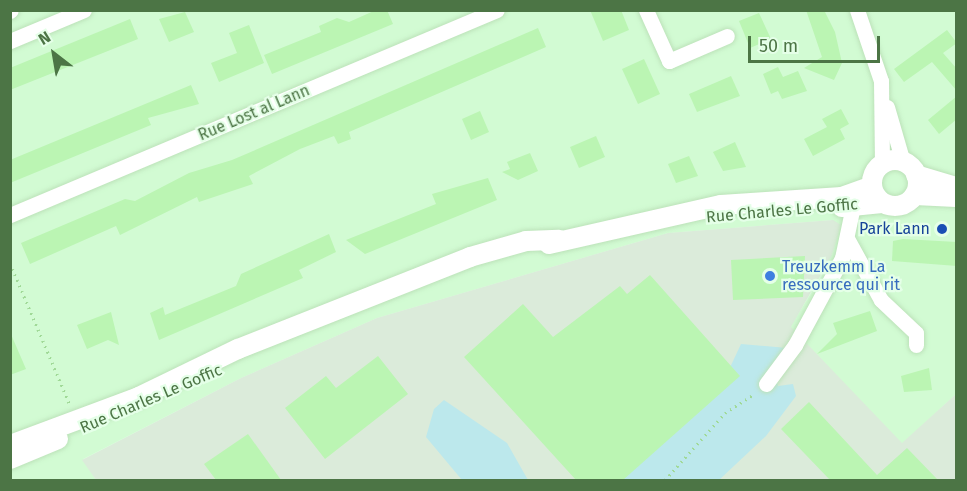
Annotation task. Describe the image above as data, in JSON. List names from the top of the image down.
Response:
{
  "streets": {
    "street": ["Rue Lost al Lann", "Rue Charles Le Goffic"]
  },
  "places": ["Park Lann", "Treuzkemm La ressource qui rit"],
  "scale_bar": "50 m",
  "north": "top left"
}
